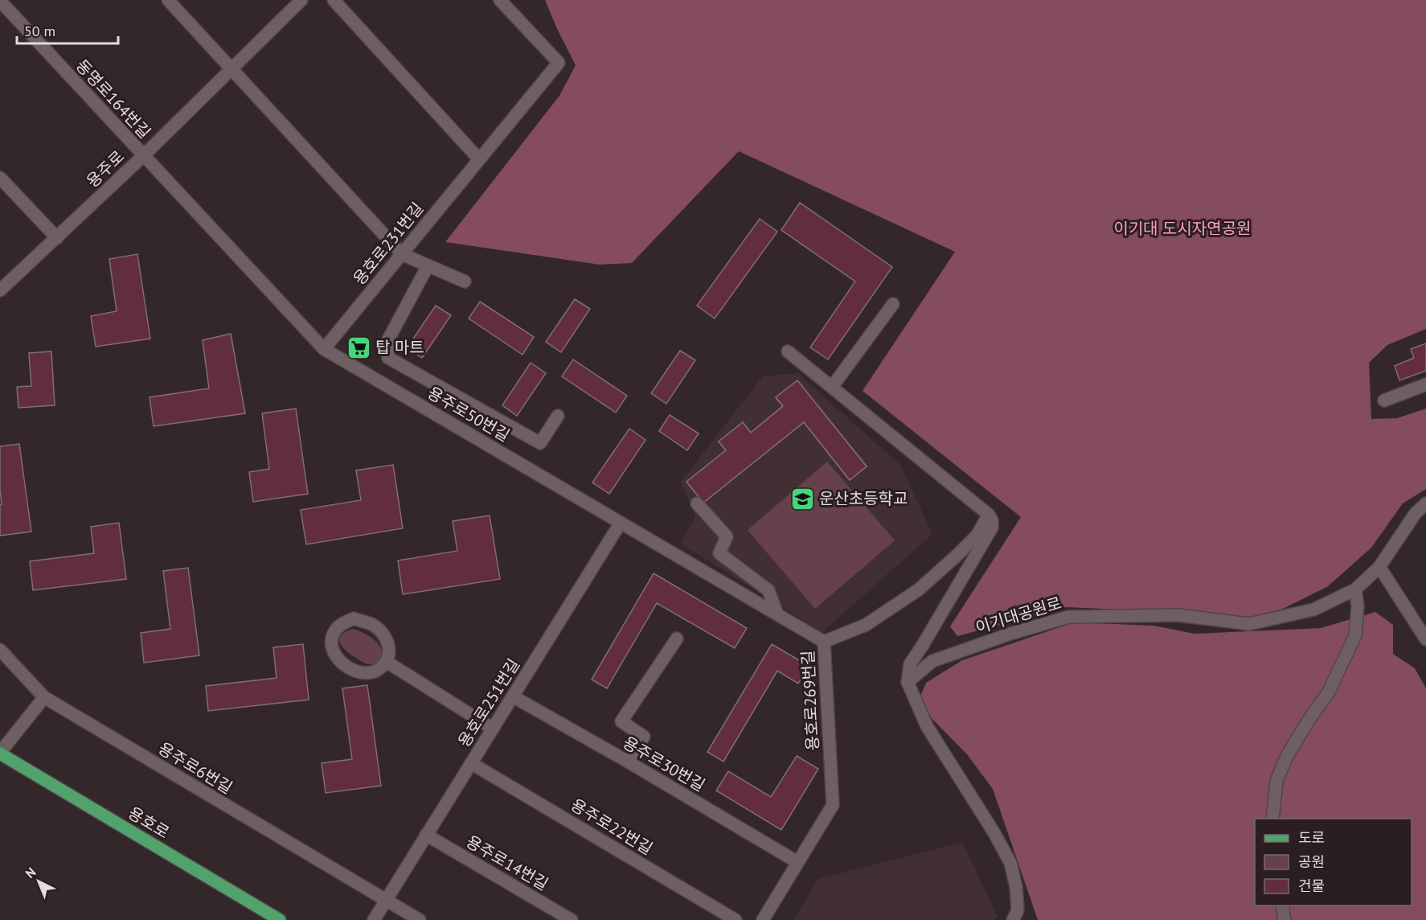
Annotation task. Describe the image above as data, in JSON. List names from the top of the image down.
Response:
{
  "streets": {
    "main road": ["용호로"],
    "street": [
      "동명로164번길",
      "용주로",
      "용호로231번길",
      "용주로50번길",
      "이기대공원로",
      "용호로269번길",
      "용호로251번길",
      "용주로30번길",
      "용주로6번길",
      "용주로22번길",
      "용주로14번길"
    ]
  },
  "crossings": [
    ["동명로164번길", "용주로"],
    ["동명로164번길", "용주로50번길"],
    ["용주로", "용주로50번길"],
    ["용호로231번길", "용주로50번길"],
    ["용주로50번길", "용호로269번길"],
    ["용주로50번길", "용호로251번길"],
    ["용호로269번길", "용주로30번길"],
    ["용호로251번길", "용주로30번길"],
    ["용호로251번길", "용주로6번길"],
    ["용호로251번길", "용주로22번길"],
    ["용호로251번길", "용주로14번길"]
  ],
  "parks": ["이기대 도시자연공원"],
  "places": {
    "supermarket": ["탑 마트"],
    "school or university": ["운산초등학교"]
  },
  "legend": ["도로", "공원", "건물"],
  "scale_bar": "50 m",
  "north": "top left"
}
